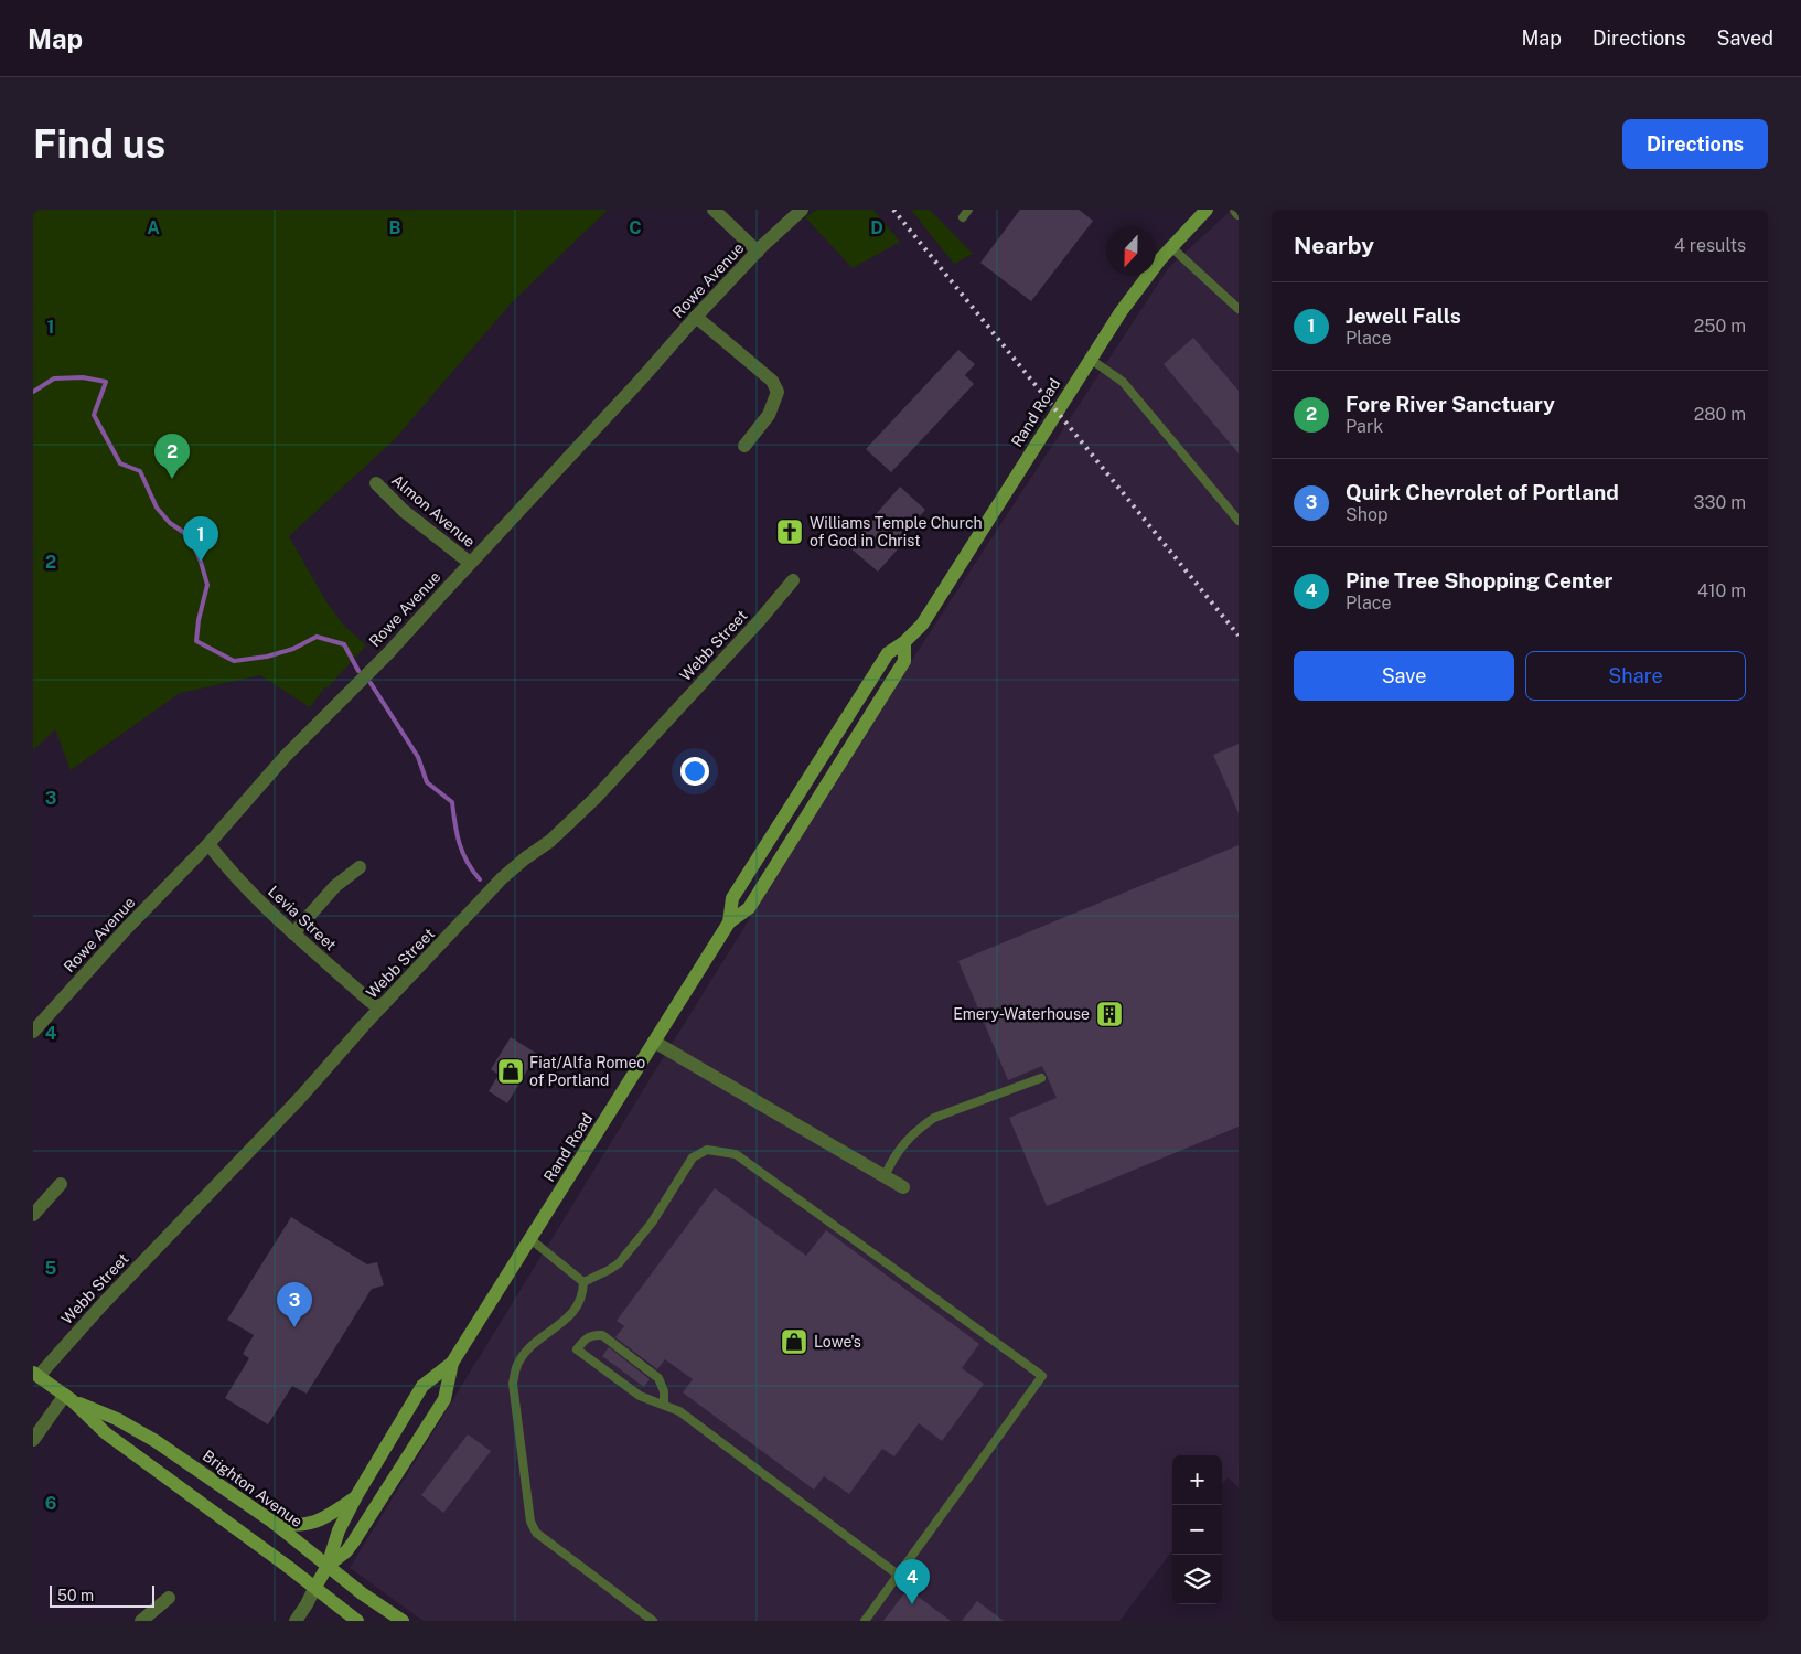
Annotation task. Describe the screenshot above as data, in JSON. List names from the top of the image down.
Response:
{
  "streets": {
    "main road": ["Rand Road", "Brighton Avenue"],
    "street": [
      "Rowe Avenue",
      "Almon Avenue",
      "Webb Street",
      "Levia Street"
    ]
  },
  "crossings": [
    ["Rowe Avenue", "Almon Avenue"],
    ["Rowe Avenue", "Levia Street"],
    ["Rand Road", "Brighton Avenue"],
    ["Webb Street", "Levia Street"],
    ["Webb Street", "Brighton Avenue"]
  ],
  "places": {
    "church": ["Williams Temple Church of God in Christ"],
    "building": ["Emery-Waterhouse"],
    "shop": ["Fiat/Alfa Romeo of Portland", "Lowe's"]
  },
  "scale_bar": "50 m",
  "north": "bottom",
  "page": {
    "header": "Map",
    "nav": ["Map", "Directions", "Saved"],
    "buttons": [
      "Directions",
      ["Save", "Share"]
    ],
    "title": "Find us",
    "heading": ["Nearby", "4 results"],
    "list": [
      {
        "mark": "1",
        "name": "Jewell Falls",
        "note": "Place",
        "value": "250 m"
      },
      {
        "mark": "2",
        "name": "Fore River Sanctuary",
        "note": "Park",
        "value": "280 m"
      },
      {
        "mark": "3",
        "name": "Quirk Chevrolet of Portland",
        "note": "Shop",
        "value": "330 m"
      },
      {
        "mark": "4",
        "name": "Pine Tree Shopping Center",
        "note": "Place",
        "value": "410 m"
      }
    ],
    "pins": [
      "2",
      "1",
      "3",
      "4"
    ],
    "map_buttons": ["+", "−"],
    "scale": "50 m"
  },
  "grid": {
    "columns": [
      "A",
      "B",
      "C",
      "D"
    ],
    "rows": [
      "1",
      "2",
      "3",
      "4",
      "5",
      "6"
    ]
  }
}
